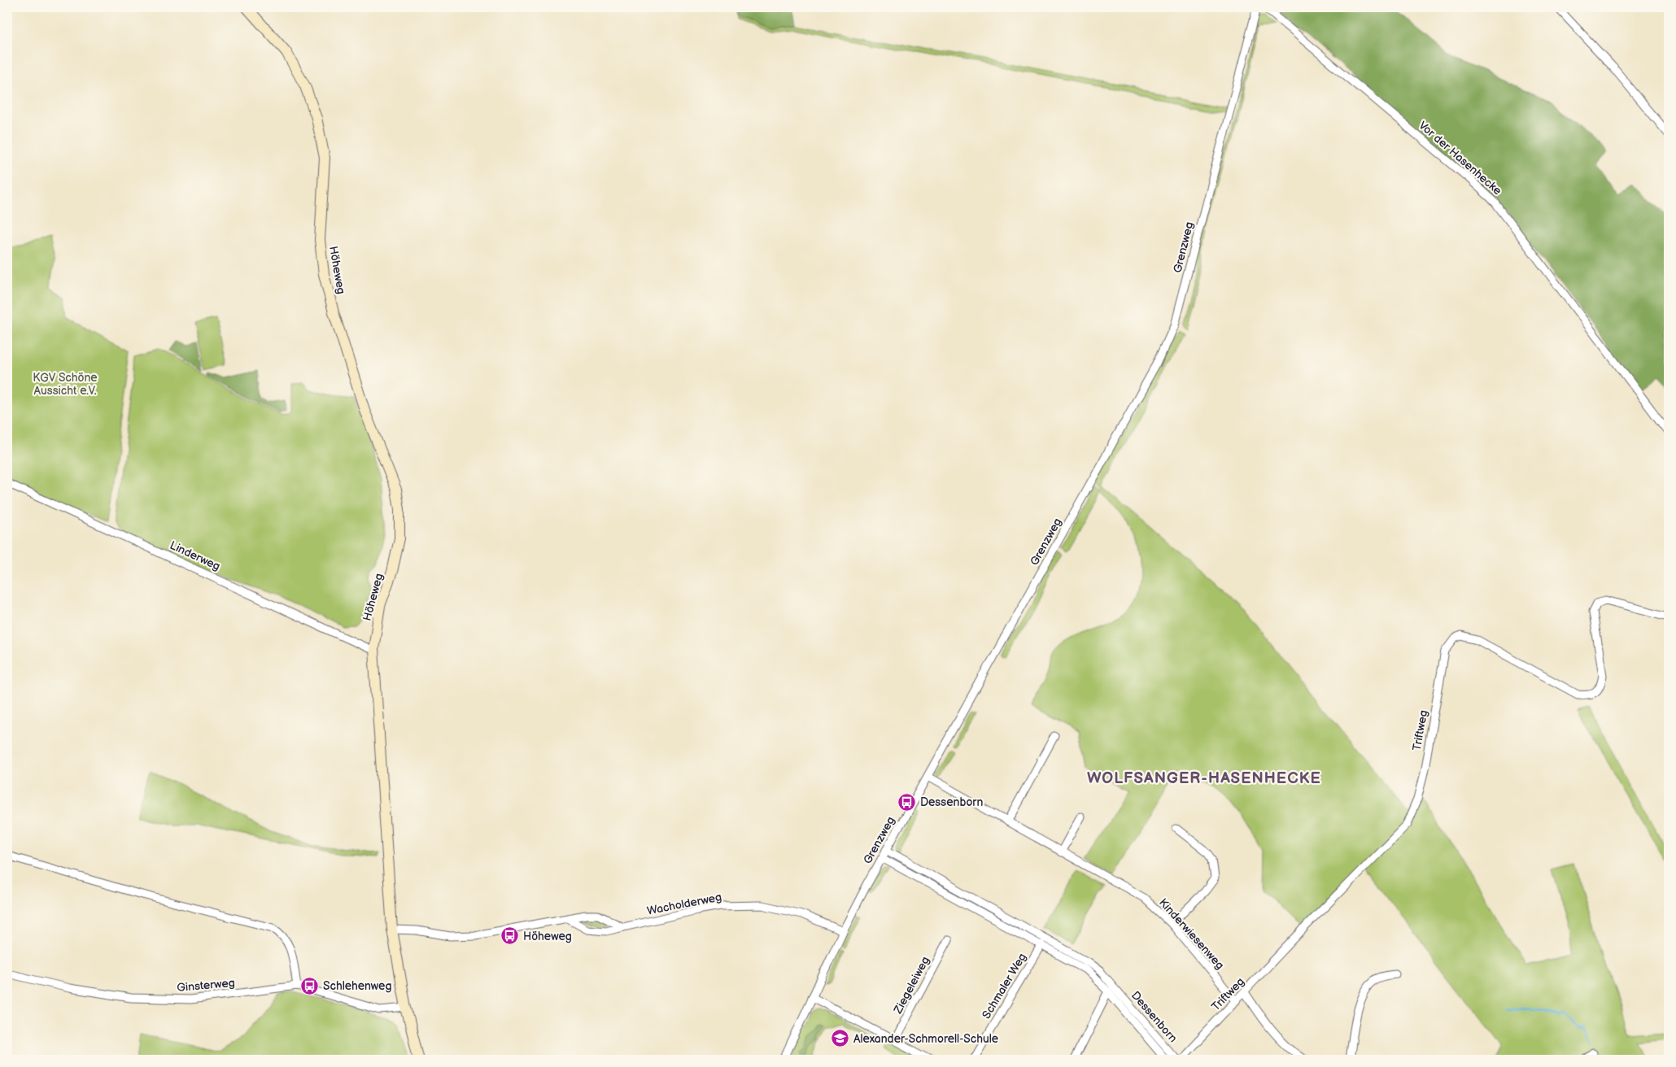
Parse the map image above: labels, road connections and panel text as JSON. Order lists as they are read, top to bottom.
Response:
{
  "streets": {
    "street": [
      "Vor der Hasenhecke",
      "Grenzweg",
      "Höheweg",
      "Linderweg",
      "Triftweg",
      "Wacholderweg",
      "Kinderwiesenweg",
      "Ginsterweg",
      "Ziegeleiweg",
      "Schmaler Weg",
      "Dessenborn"
    ]
  },
  "crossings": [
    ["Grenzweg", "Wacholderweg"],
    ["Grenzweg", "Kinderwiesenweg"],
    ["Grenzweg", "Dessenborn"],
    ["Höheweg", "Linderweg"],
    ["Höheweg", "Ginsterweg"],
    ["Triftweg", "Kinderwiesenweg"],
    ["Schmaler Weg", "Dessenborn"]
  ],
  "districts": ["WOLFSANGER-HASENHECKE"],
  "parks": ["KGV Schöne Aussicht e.V."],
  "places": {
    "bus stop": ["Dessenborn", "Höheweg", "Schlehenweg"],
    "school or university": ["Alexander-Schmorell-Schule"]
  }
}
